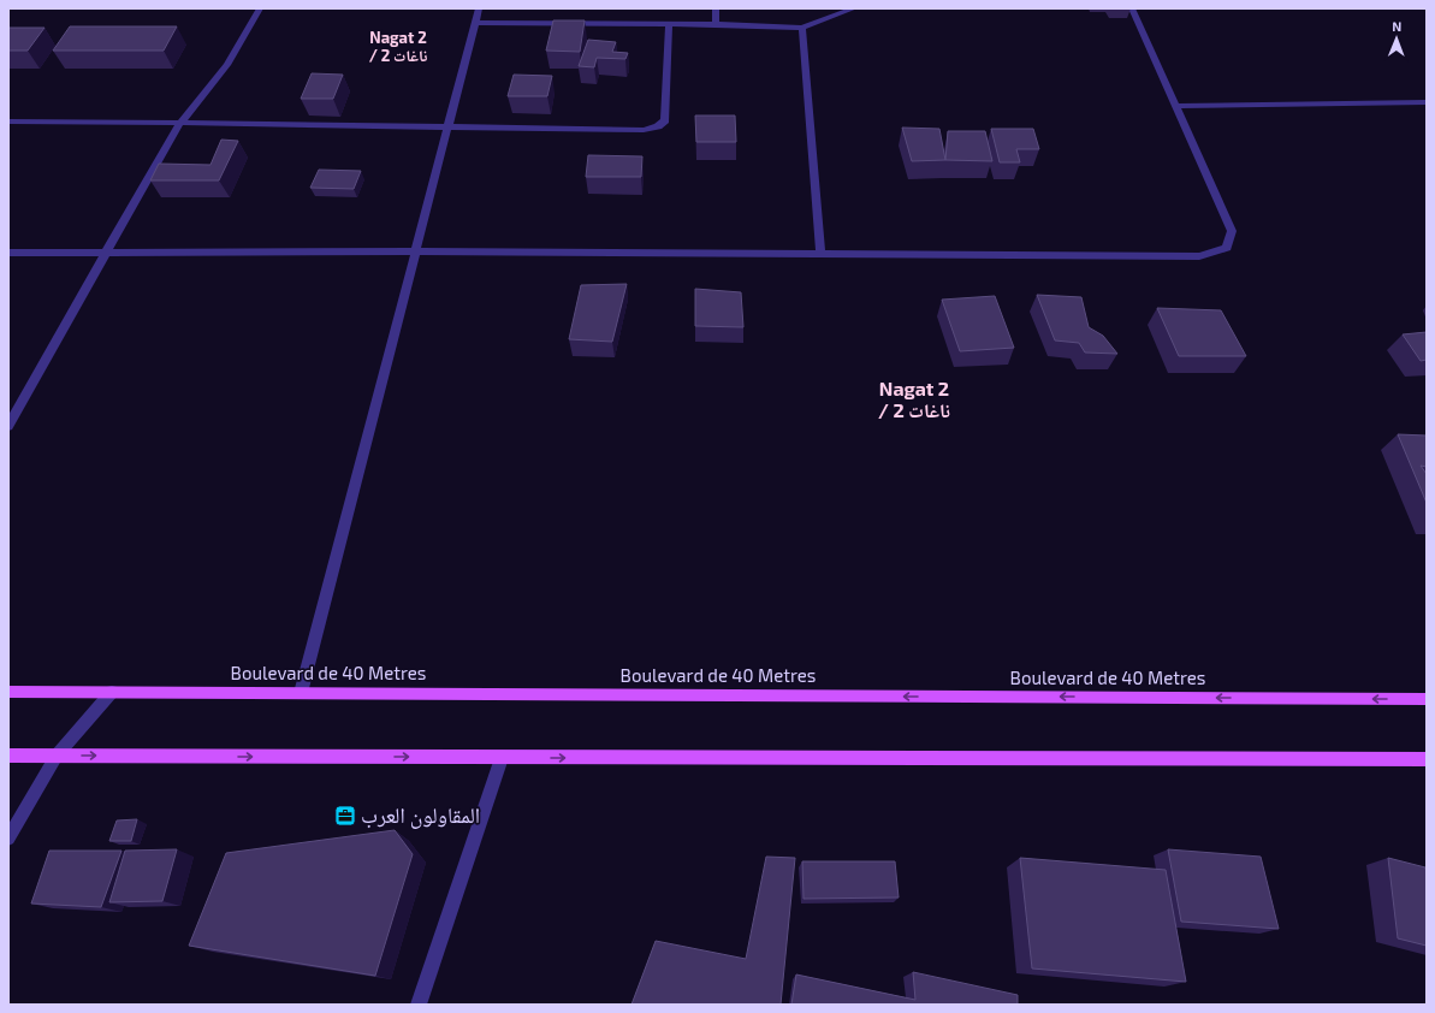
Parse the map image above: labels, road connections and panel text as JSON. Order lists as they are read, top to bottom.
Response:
{
  "streets": {
    "main road": ["Boulevard de 40 Metres"]
  },
  "districts": ["Nagat 2 / ناغات 2", "Nagat 2 / ناغات 2"],
  "places": {
    "office": ["المقاولون العرب"]
  },
  "north": "top"
}
